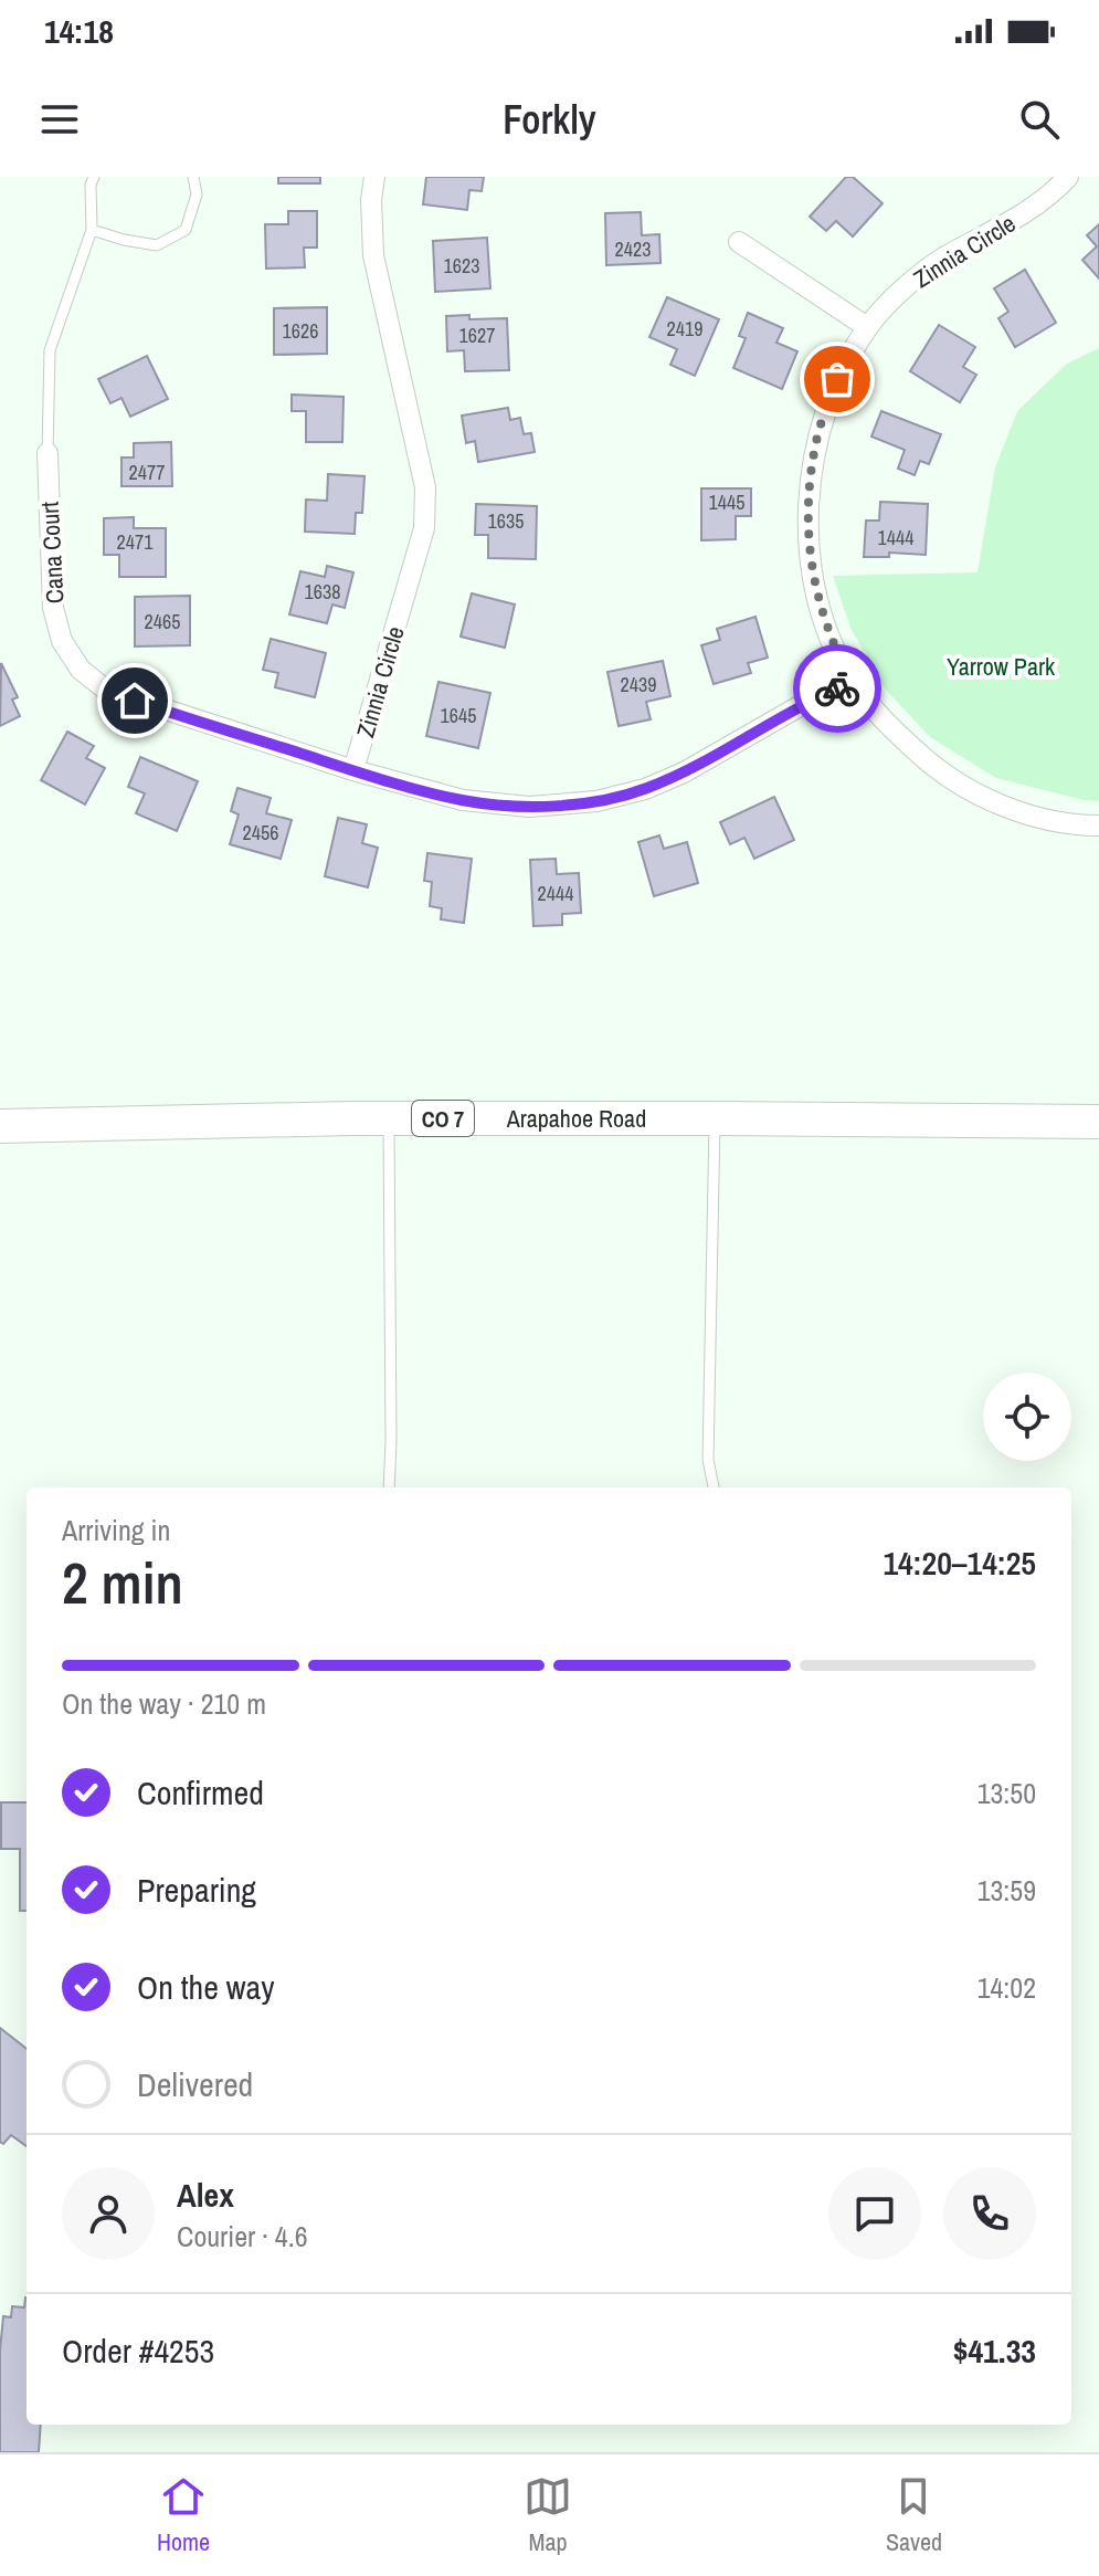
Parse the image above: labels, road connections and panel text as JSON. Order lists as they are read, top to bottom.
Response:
{
  "streets": {
    "main road": ["CO 7", "Arapahoe Road"],
    "street": ["Zinnia Circle", "Cana Court"]
  },
  "crossings": [
    ["Zinnia Circle", "Cana Court"]
  ],
  "parks": ["Yarrow Park"],
  "house_numbers": [
    "2423",
    "1623",
    "2419",
    "1626",
    "1627",
    "2477",
    "1445",
    "1635",
    "1444",
    "2471",
    "1638",
    "2465",
    "2439",
    "1645",
    "2456",
    "2444"
  ],
  "page": {
    "status": "14:18",
    "header": "Forkly",
    "heading": ["2 min", "Arriving in", "14:20–14:25"],
    "panel": [
      "Alex",
      "Courier · 4.6",
      "Order #4253",
      "$41.33"
    ],
    "bar": "On the way · 210 m",
    "list": [
      ["Confirmed", "13:50"],
      ["Preparing", "13:59"],
      ["On the way", "14:02"],
      "Delivered"
    ],
    "tabs": ["Home", "Map", "Saved"]
  }
}
